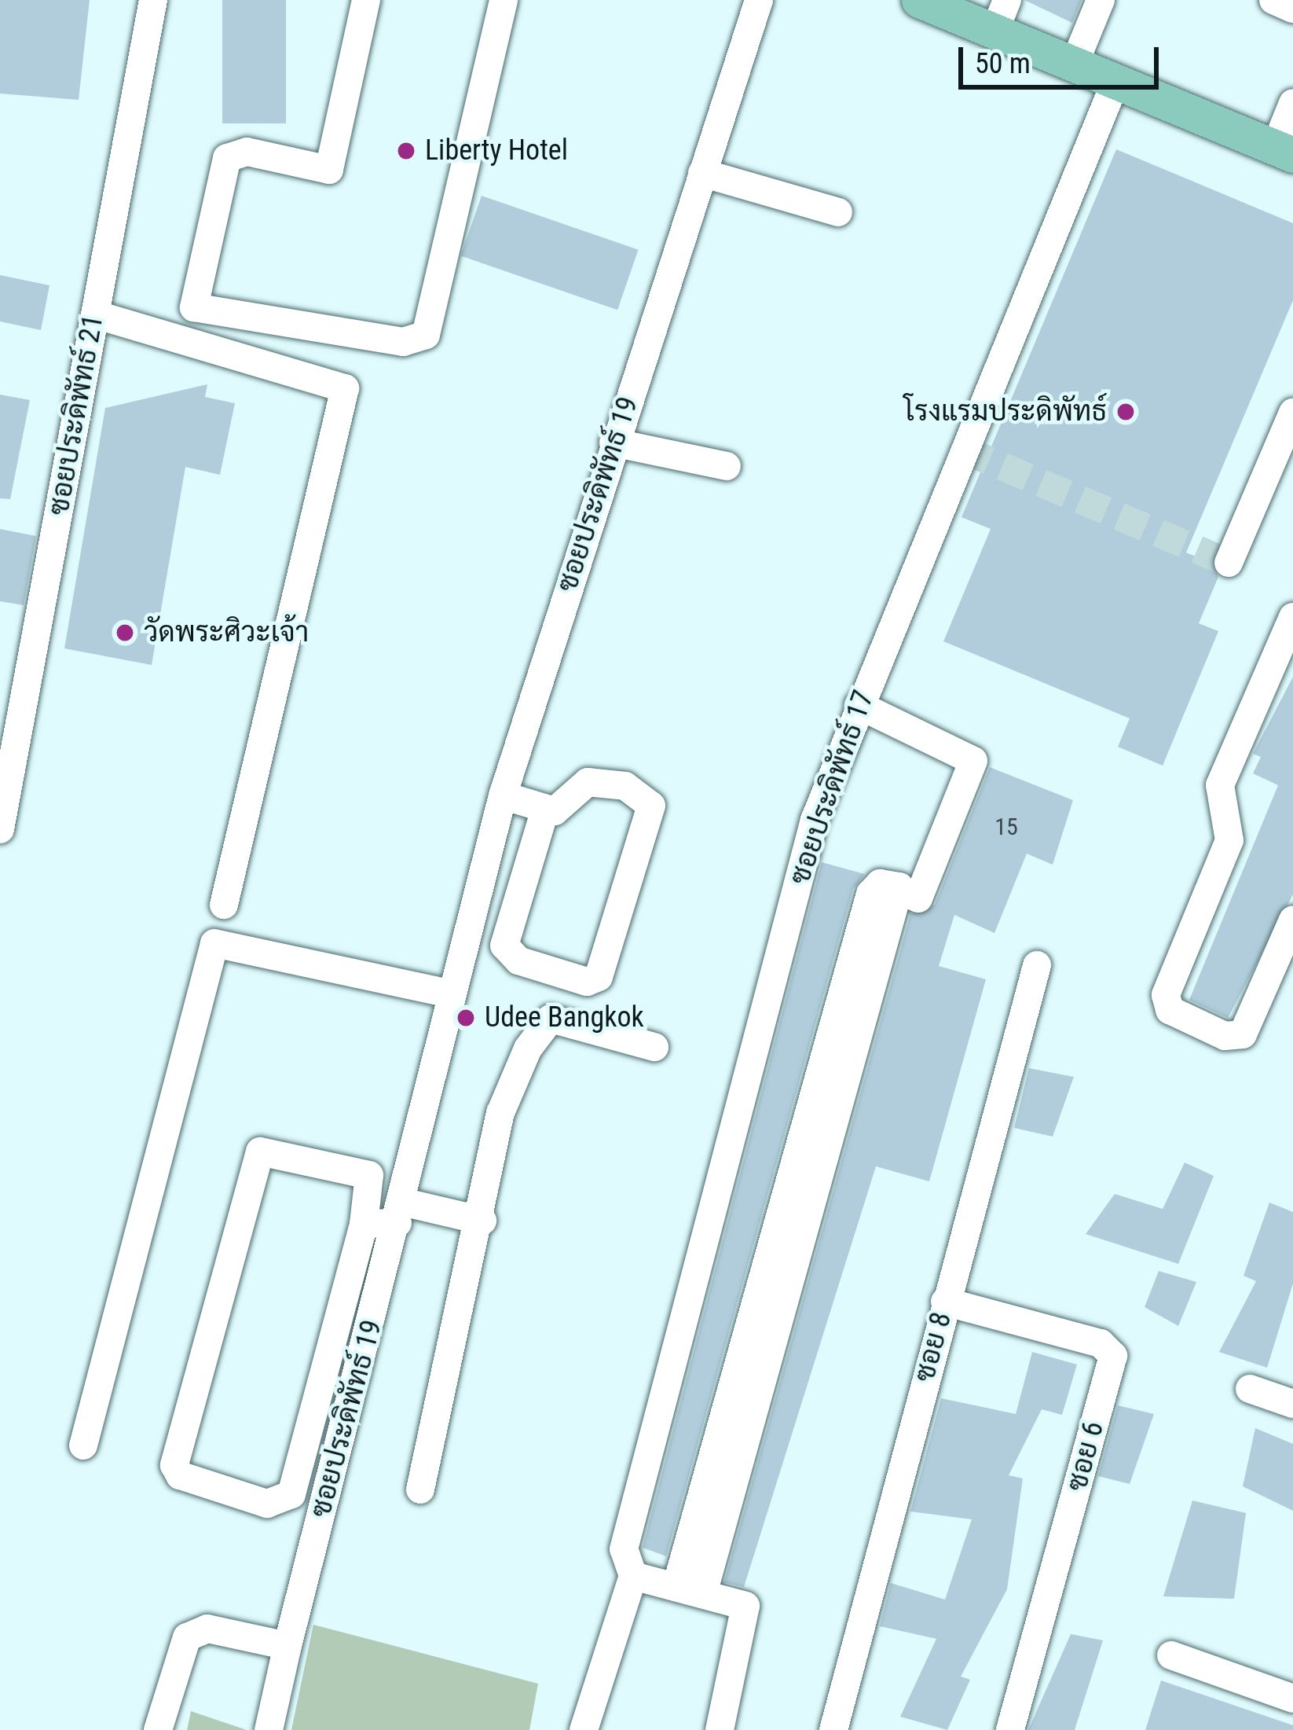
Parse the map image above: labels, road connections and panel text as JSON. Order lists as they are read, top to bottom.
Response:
{
  "streets": {
    "street": [
      "ซอยประดิพัทธ์ 21",
      "ซอยประดิพัทธ์ 19",
      "ซอยประดิพัทธ์ 17",
      "ซอย 8",
      "ซอย 6"
    ]
  },
  "crossings": [
    ["ซอย 8", "ซอย 6"]
  ],
  "places": [
    "Liberty Hotel",
    "โรงแรมประดิพัทธ์",
    "วัดพระศิวะเจ้า",
    "Udee Bangkok"
  ],
  "house_numbers": ["15"],
  "scale_bar": "50 m"
}
